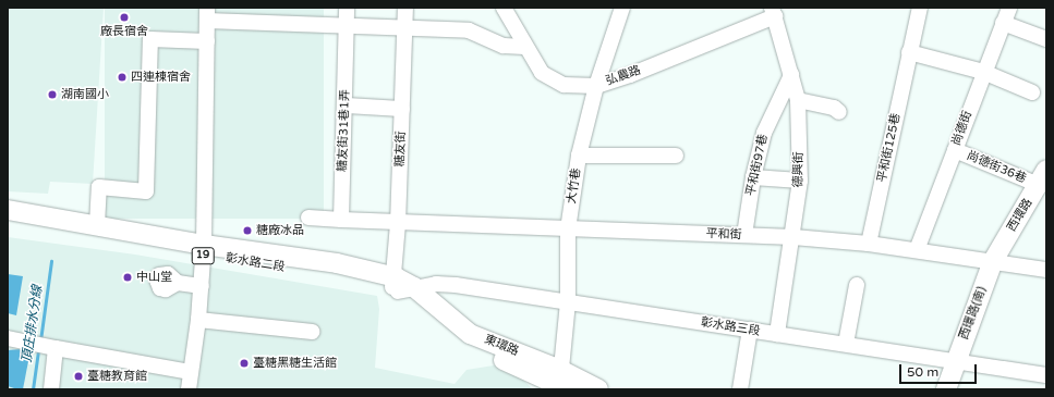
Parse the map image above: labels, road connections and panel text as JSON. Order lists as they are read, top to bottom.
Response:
{
  "streets": {
    "main road": [
      "西環路",
      "19",
      "彰水路二段",
      "西環路(南)",
      "彰水路三段",
      "東環路"
    ],
    "street": [
      "弘農路",
      "尚德街",
      "糖友街31巷1弄",
      "平和街125巷",
      "糖友街",
      "平和街97巷",
      "尚德街36巷",
      "德興街",
      "大竹巷",
      "平和街"
    ]
  },
  "crossings": [
    ["弘農路", "德興街"],
    ["弘農路", "大竹巷"],
    ["尚德街", "尚德街36巷"],
    ["尚德街", "平和街"],
    ["糖友街31巷1弄", "平和街"],
    ["平和街125巷", "平和街"],
    ["糖友街", "平和街"],
    ["糖友街", "彰水路二段"],
    ["糖友街", "彰水路三段"],
    ["糖友街", "東環路"],
    ["平和街97巷", "德興街"],
    ["平和街97巷", "平和街"],
    ["尚德街36巷", "西環路"],
    ["德興街", "平和街"],
    ["德興街", "彰水路三段"],
    ["大竹巷", "平和街"],
    ["大竹巷", "彰水路三段"],
    ["大竹巷", "東環路"],
    ["西環路", "平和街"],
    ["西環路", "西環路(南)"],
    ["平和街", "西環路(南)"],
    ["彰水路二段", "彰水路三段"],
    ["彰水路二段", "東環路"],
    ["西環路(南)", "彰水路三段"],
    ["彰水路三段", "東環路"]
  ],
  "water": ["頂庄排水分線"],
  "places": [
    "廠長宿舍",
    "四連棟宿舍",
    "湖南國小",
    "糖廠冰品",
    "中山堂",
    "臺糖黑糖生活館",
    "臺糖教育館"
  ],
  "scale_bar": "50 m"
}
